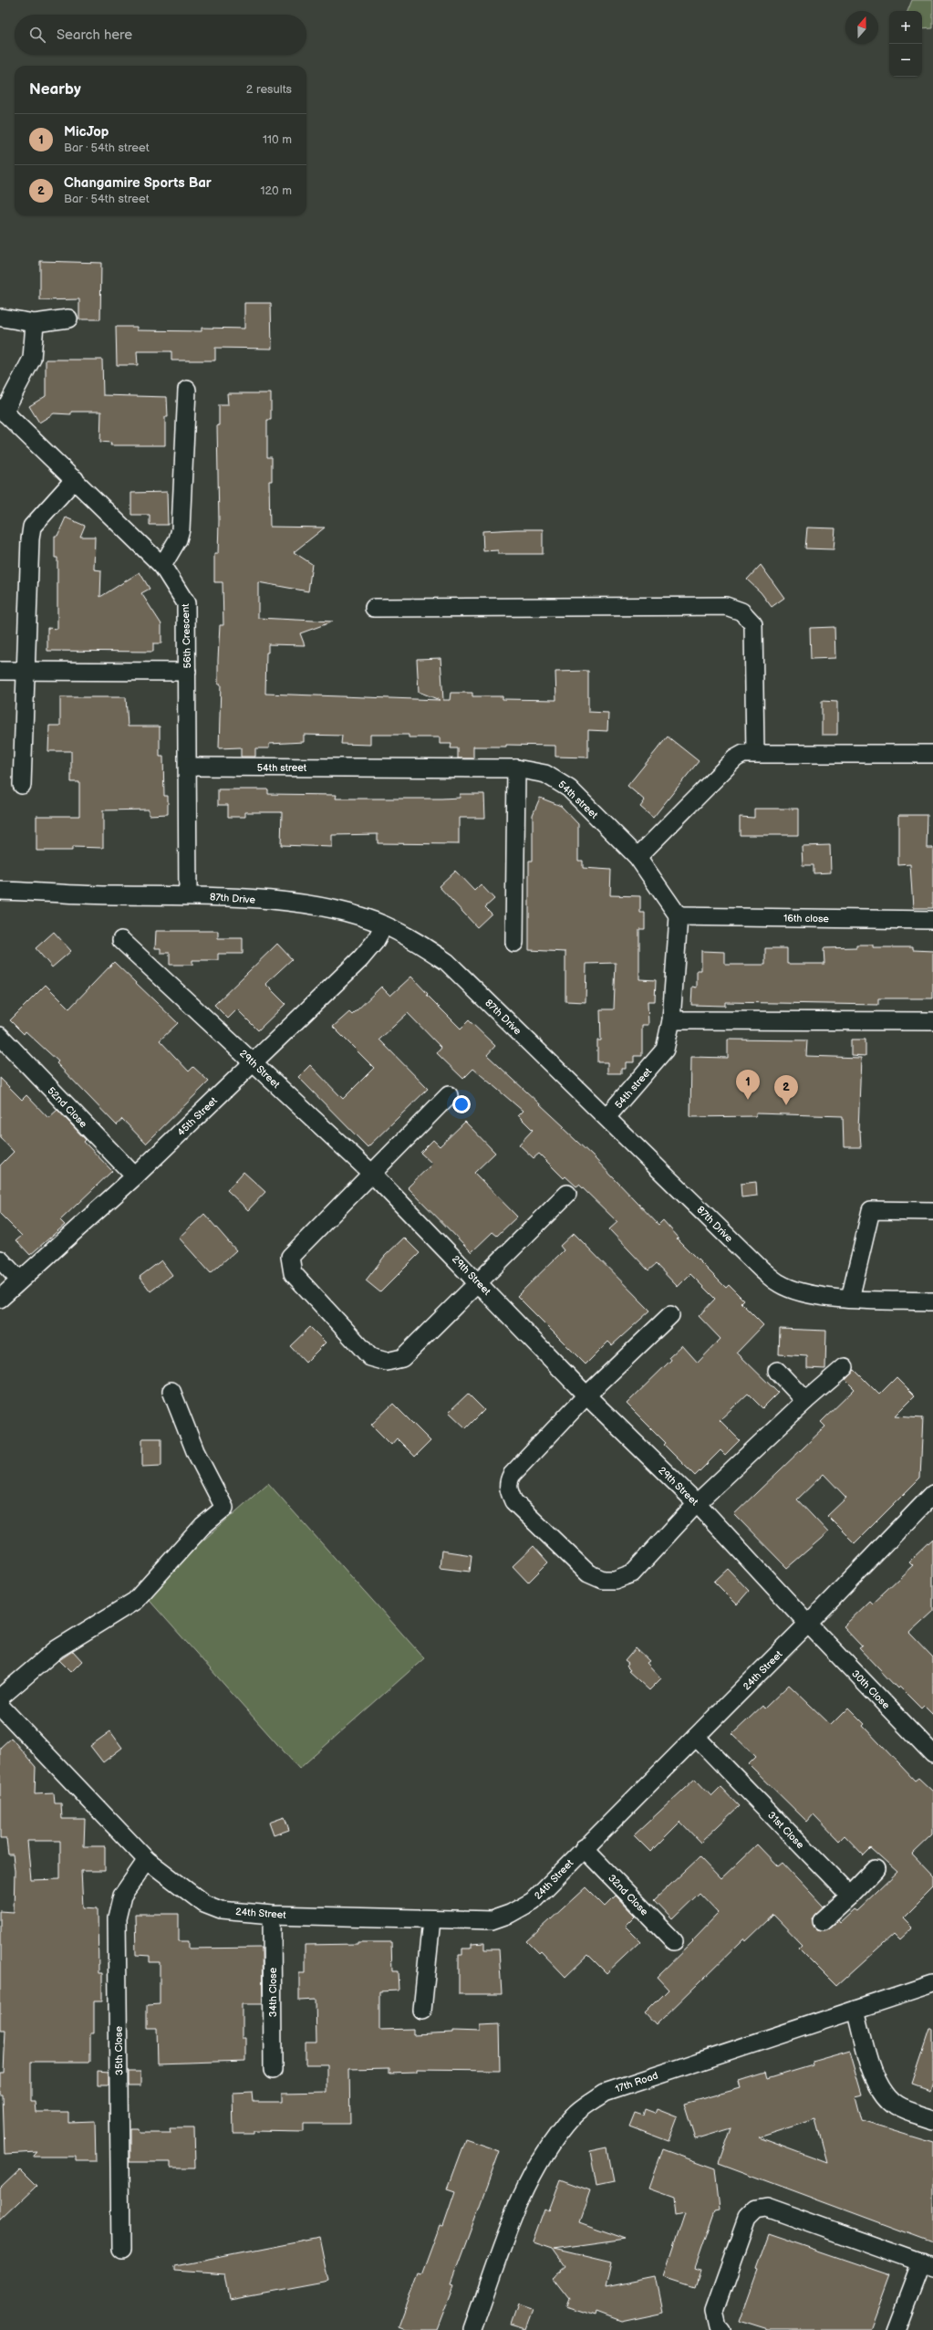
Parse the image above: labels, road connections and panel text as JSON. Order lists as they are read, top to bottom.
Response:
{
  "streets": {
    "street": [
      "56th Crescent",
      "54th street",
      "87th Drive",
      "16th close",
      "29th Street",
      "52nd Close",
      "45th Street",
      "24th Street",
      "30th Close",
      "31st Close",
      "32nd Close",
      "34th Close",
      "35th Close",
      "17th Road"
    ]
  },
  "crossings": [
    ["56th Crescent", "54th street"],
    ["56th Crescent", "87th Drive"],
    ["54th street", "87th Drive"],
    ["54th street", "16th close"],
    ["87th Drive", "45th Street"],
    ["29th Street", "45th Street"],
    ["29th Street", "24th Street"],
    ["29th Street", "30th Close"],
    ["52nd Close", "45th Street"],
    ["24th Street", "30th Close"],
    ["24th Street", "31st Close"],
    ["24th Street", "32nd Close"],
    ["24th Street", "34th Close"],
    ["24th Street", "35th Close"]
  ],
  "north": "top",
  "page": {
    "map_buttons": ["+", "−"],
    "search": "Search here",
    "heading": ["Nearby", "2 results"],
    "list": [
      {
        "mark": "1",
        "name": "MicJop",
        "note": "Bar · 54th street",
        "value": "110 m"
      },
      {
        "mark": "2",
        "name": "Changamire Sports Bar",
        "note": "Bar · 54th street",
        "value": "120 m"
      }
    ],
    "pins": ["1", "2"]
  }
}
